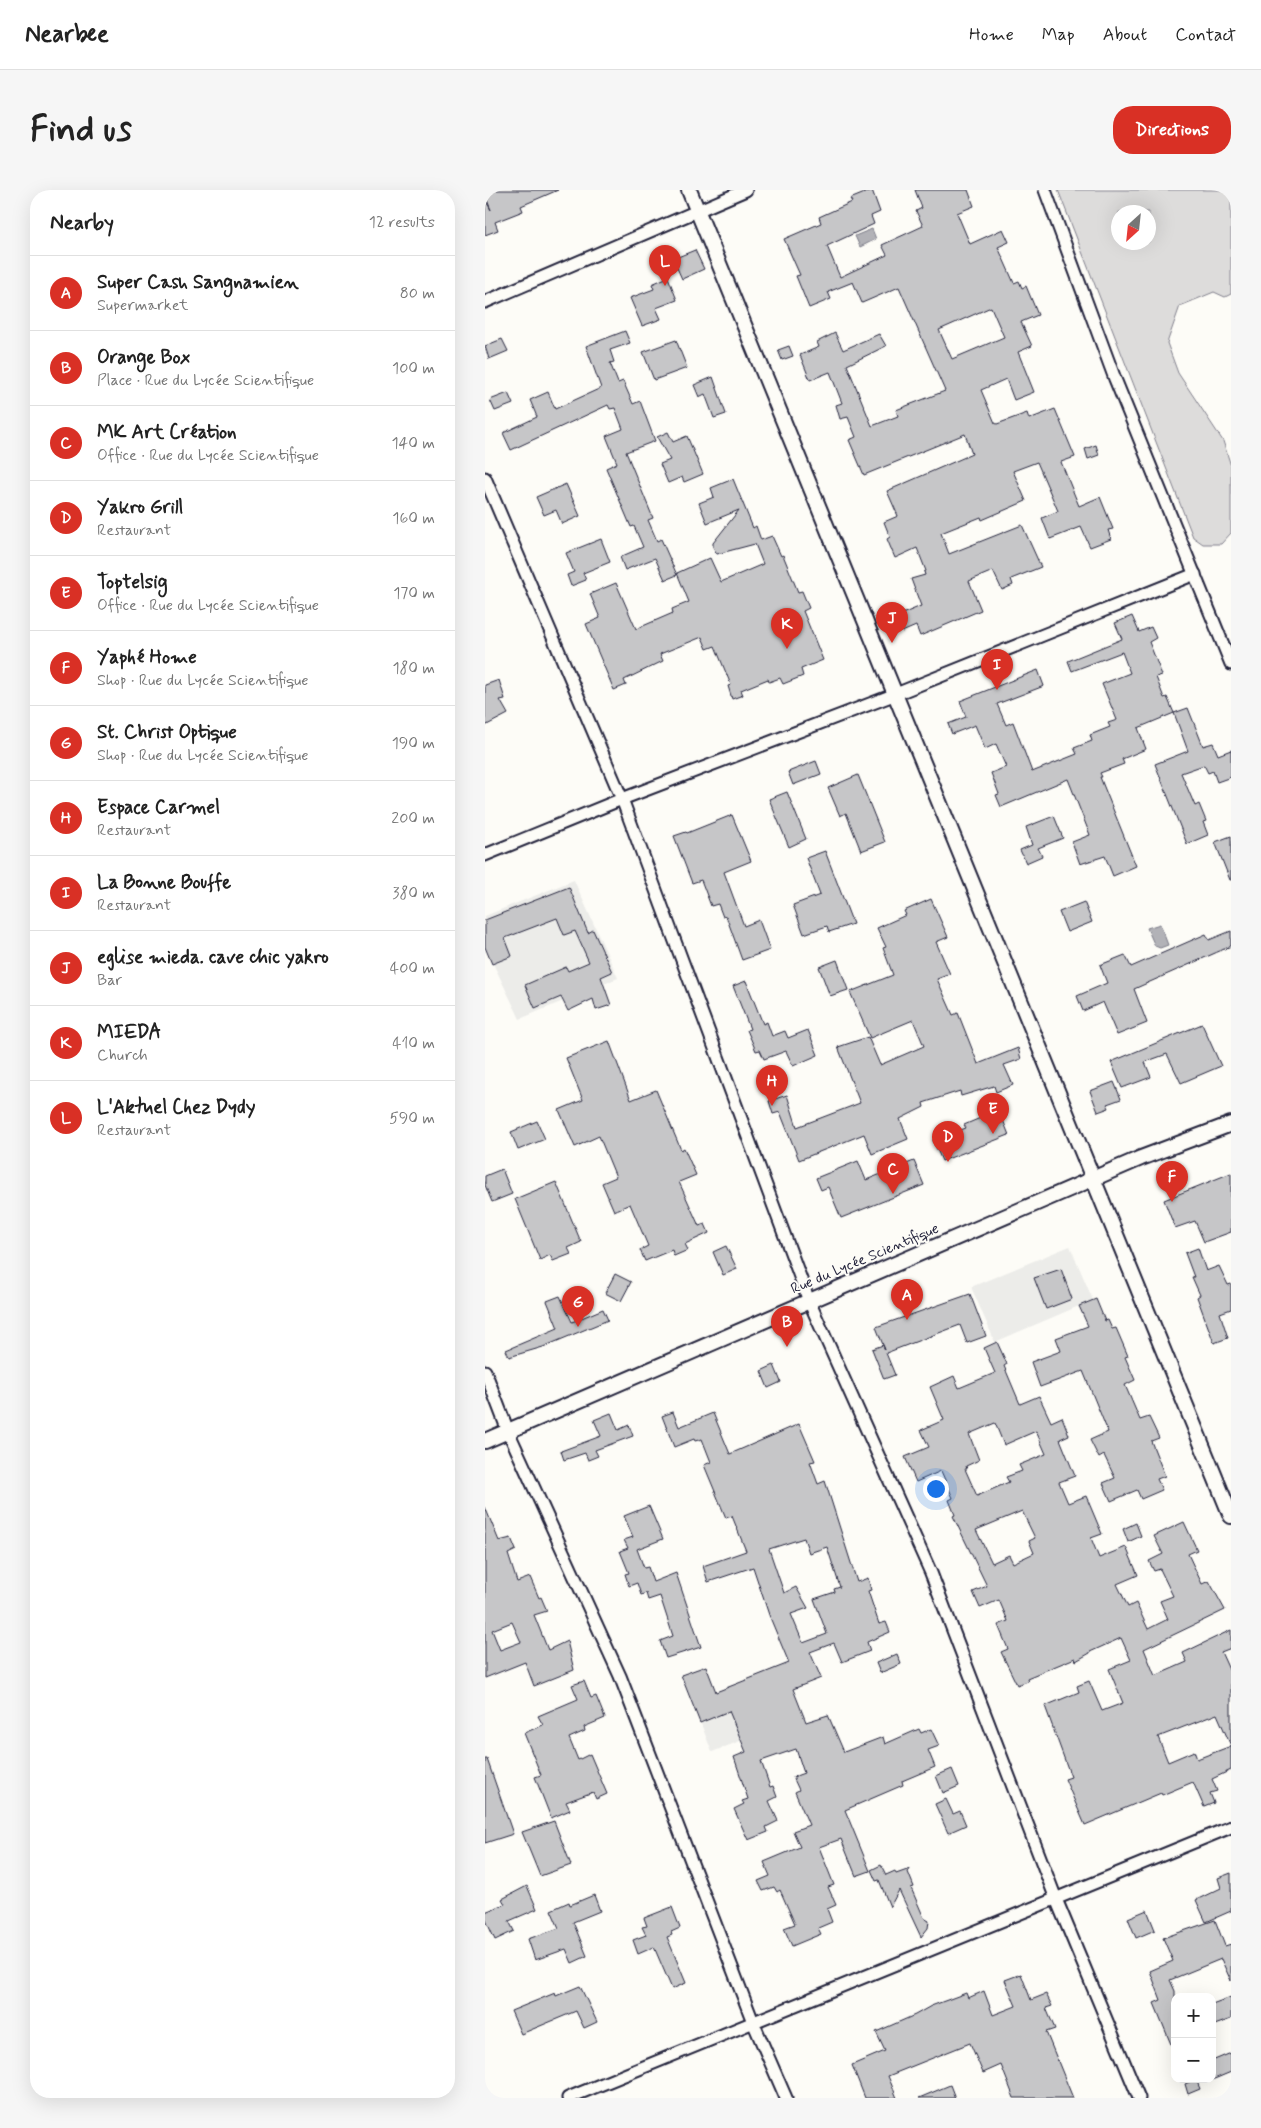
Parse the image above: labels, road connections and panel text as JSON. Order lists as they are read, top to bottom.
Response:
{
  "streets": {
    "street": ["Rue du Lycée Scientifique"]
  },
  "north": "bottom left",
  "page": {
    "header": "Nearbee",
    "nav": [
      "Home",
      "Map",
      "About",
      "Contact"
    ],
    "buttons": "Directions",
    "title": "Find us",
    "heading": ["Nearby", "12 results"],
    "pins": [
      "L",
      "J",
      "K",
      "I",
      "H",
      "E",
      "D",
      "C",
      "F",
      "A",
      "G",
      "B"
    ],
    "list": [
      {
        "mark": "A",
        "name": "Super Cash Sangnamien",
        "note": "Supermarket",
        "value": "80 m"
      },
      {
        "mark": "B",
        "name": "Orange Box",
        "note": "Place · Rue du Lycée Scientifique",
        "value": "100 m"
      },
      {
        "mark": "C",
        "name": "MK Art Création",
        "note": "Office · Rue du Lycée Scientifique",
        "value": "140 m"
      },
      {
        "mark": "D",
        "name": "Yakro Grill",
        "note": "Restaurant",
        "value": "160 m"
      },
      {
        "mark": "E",
        "name": "Toptelsig",
        "note": "Office · Rue du Lycée Scientifique",
        "value": "170 m"
      },
      {
        "mark": "F",
        "name": "Yaphé Home",
        "note": "Shop · Rue du Lycée Scientifique",
        "value": "180 m"
      },
      {
        "mark": "G",
        "name": "St. Christ Optique",
        "note": "Shop · Rue du Lycée Scientifique",
        "value": "190 m"
      },
      {
        "mark": "H",
        "name": "Espace Carmel",
        "note": "Restaurant",
        "value": "200 m"
      },
      {
        "mark": "I",
        "name": "La Bonne Bouffe",
        "note": "Restaurant",
        "value": "380 m"
      },
      {
        "mark": "J",
        "name": "eglise mieda. cave chic yakro",
        "note": "Bar",
        "value": "400 m"
      },
      {
        "mark": "K",
        "name": "MIEDA",
        "note": "Church",
        "value": "410 m"
      },
      {
        "mark": "L",
        "name": "L'Aktuel Chez Dydy",
        "note": "Restaurant",
        "value": "590 m"
      }
    ],
    "map_buttons": ["+", "−"]
  }
}
